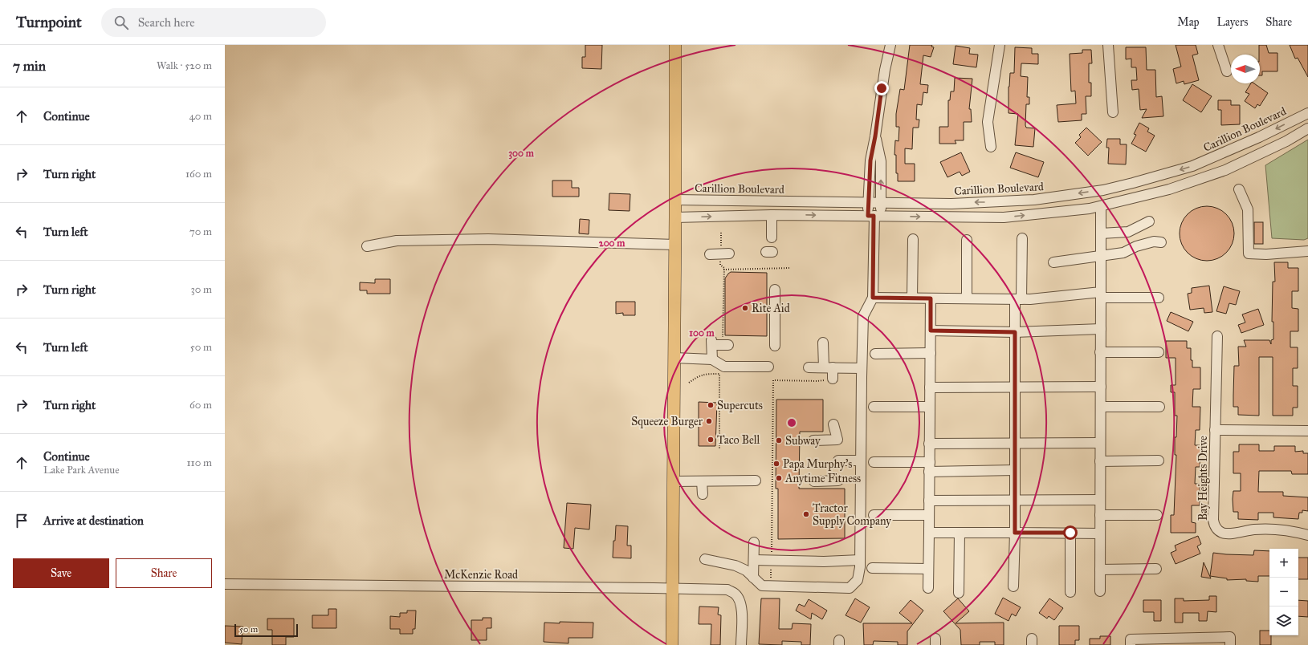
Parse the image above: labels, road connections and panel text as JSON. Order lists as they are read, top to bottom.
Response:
{
  "streets": {
    "street": ["Carillion Boulevard", "Bay Heights Drive", "McKenzie Road"]
  },
  "places": [
    "Rite Aid",
    "Supercuts",
    "Squeeze Burger",
    "Taco Bell",
    "Subway",
    "Papa Murphy's",
    "Anytime Fitness",
    "Tractor Supply Company"
  ],
  "scale_bar": "50 m",
  "north": "left",
  "page": {
    "header": "Turnpoint",
    "search": "Search here",
    "nav": ["Map", "Layers", "Share"],
    "heading": ["7 min", "Walk · 520 m"],
    "list": [
      ["Continue", "40 m"],
      ["Turn right", "160 m"],
      ["Turn left", "70 m"],
      ["Turn right", "30 m"],
      ["Turn left", "50 m"],
      ["Turn right", "60 m"],
      ["Continue", "Lake Park Avenue", "110 m"],
      "Arrive at destination"
    ],
    "buttons": ["Save", "Share"],
    "map_buttons": ["+", "−"],
    "scale": "50 m"
  },
  "rings": ["300 m", "200 m", "100 m"]
}
